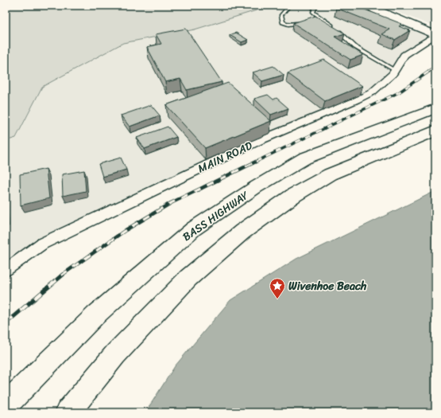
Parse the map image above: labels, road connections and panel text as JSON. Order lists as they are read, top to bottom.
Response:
{
  "streets": {
    "highway": ["BASS HIGHWAY"],
    "street": ["MAIN ROAD"]
  },
  "places": {
    "place": ["Wivenhoe Beach"]
  }
}
